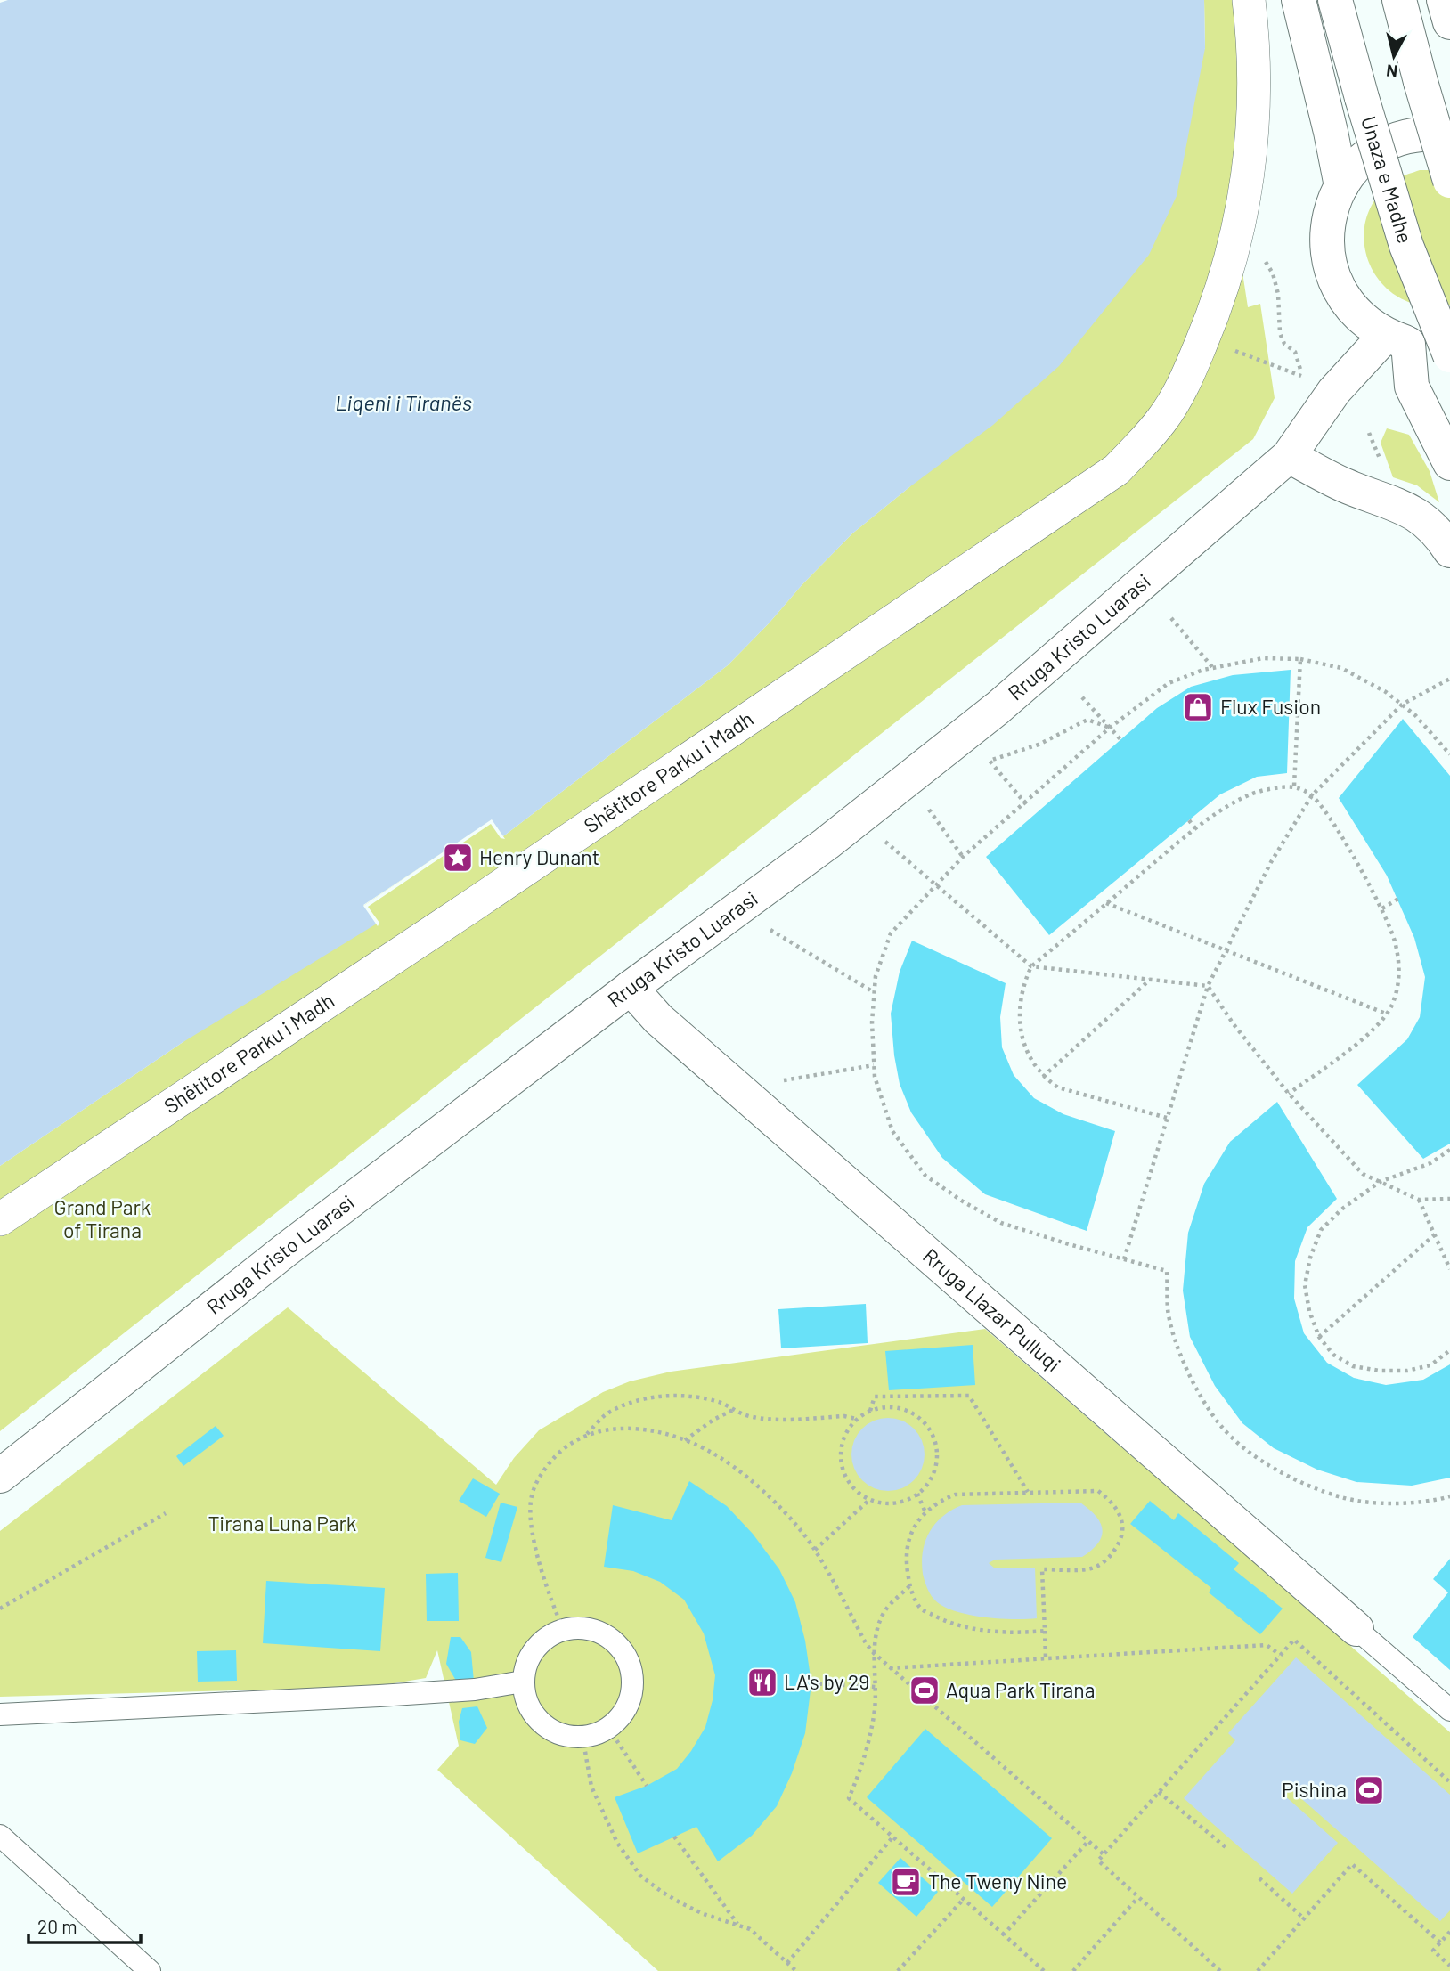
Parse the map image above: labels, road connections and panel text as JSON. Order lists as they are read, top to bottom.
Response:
{
  "streets": {
    "main road": ["Unaza e Madhe", "Rruga Kristo Luarasi", "Rruga Llazar Pulluqi"],
    "street": ["Shëtitore Parku i Madh"]
  },
  "crossings": [
    ["Rruga Kristo Luarasi", "Rruga Llazar Pulluqi"]
  ],
  "water": ["Liqeni i Tiranës"],
  "parks": ["Grand Park of Tirana", "Tirana Luna Park"],
  "places": {
    "shop": ["Flux Fusion"],
    "place": ["Henry Dunant"],
    "restaurant": ["LA's by 29"],
    "sports": ["Aqua Park Tirana", "Pishina"],
    "cafe": ["The Tweny Nine"]
  },
  "scale_bar": "20 m",
  "north": "bottom"
}
